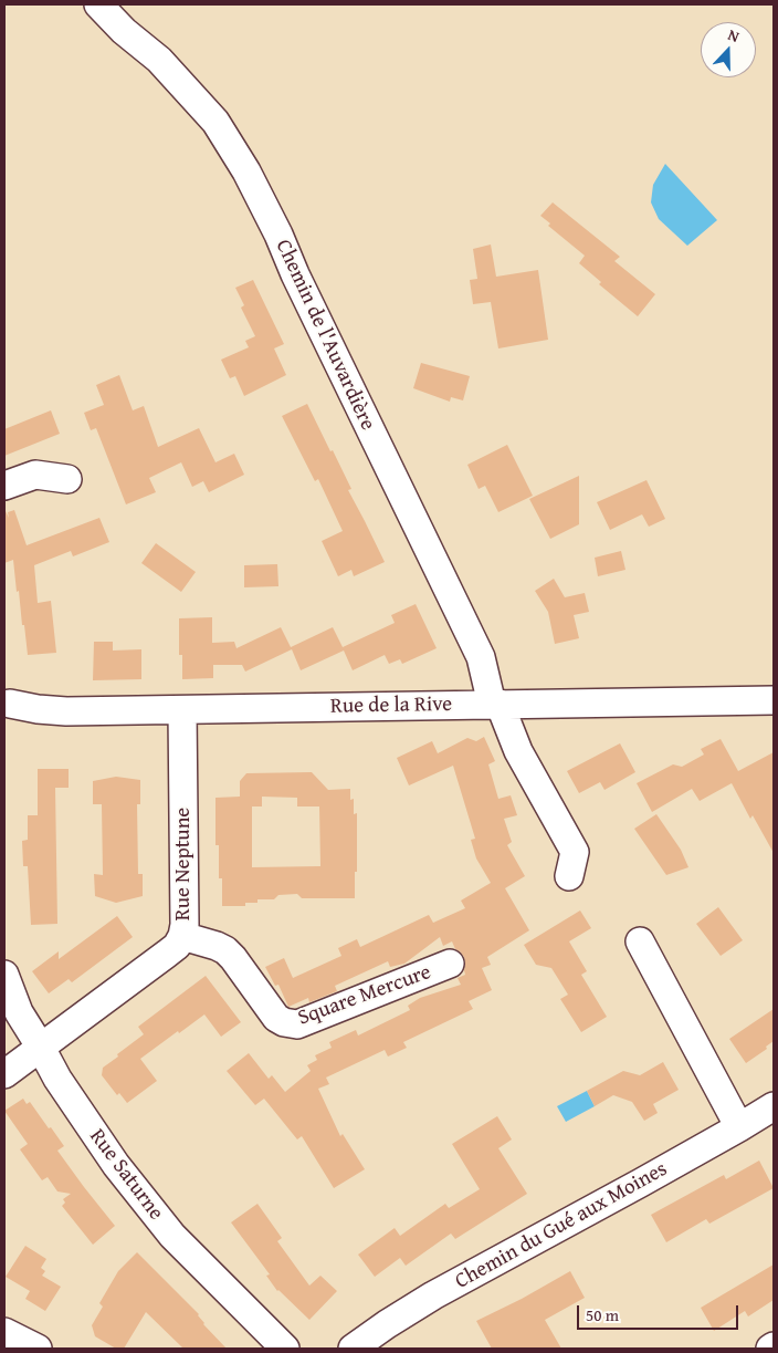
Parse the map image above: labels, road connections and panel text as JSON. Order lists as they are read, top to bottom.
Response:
{
  "streets": {
    "street": [
      "Chemin de l'Auvardière",
      "Rue de la Rive",
      "Rue Neptune",
      "Square Mercure",
      "Rue Saturne",
      "Chemin du Gué aux Moines"
    ]
  },
  "crossings": [
    ["Chemin de l'Auvardière", "Rue de la Rive"],
    ["Rue de la Rive", "Rue Neptune"],
    ["Rue Neptune", "Square Mercure"],
    ["Rue Neptune", "Rue Saturne"]
  ],
  "scale_bar": "50 m",
  "north": "top"
}
